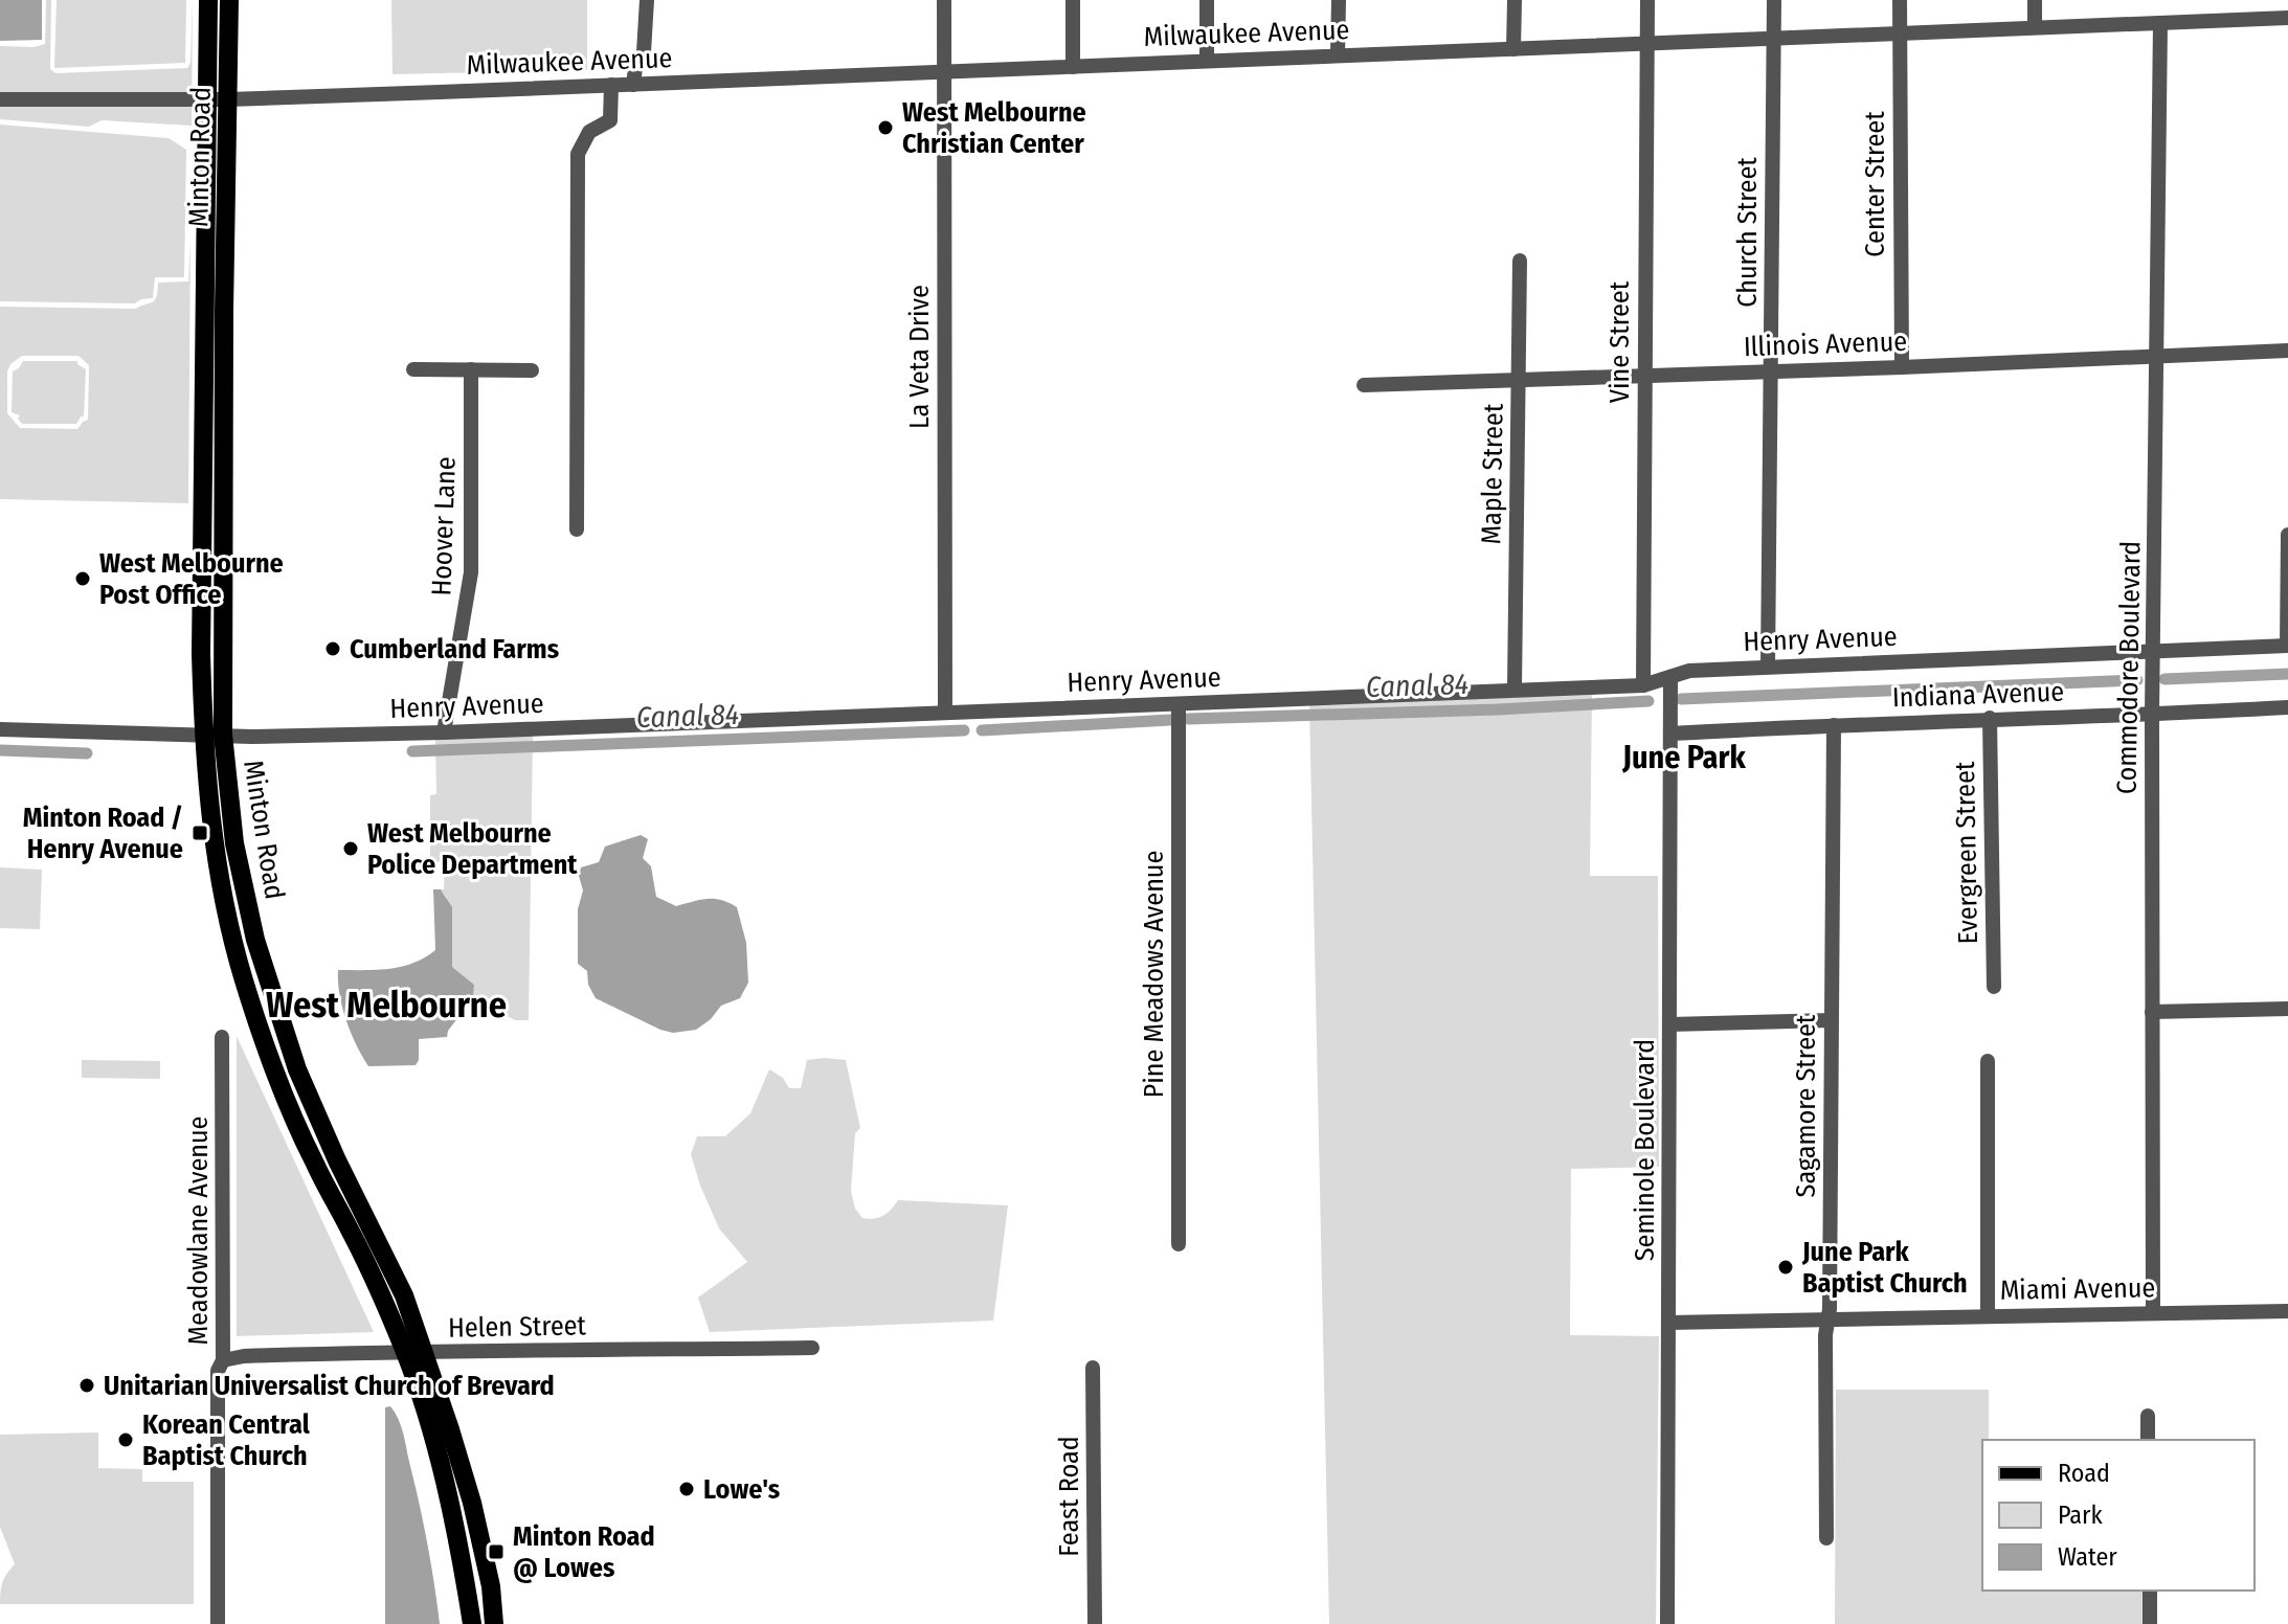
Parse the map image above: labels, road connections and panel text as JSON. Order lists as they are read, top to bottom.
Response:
{
  "streets": {
    "main road": ["Minton Road"],
    "street": [
      "Milwaukee Avenue",
      "Center Street",
      "Church Street",
      "Vine Street",
      "Illinois Avenue",
      "La Veta Drive",
      "Maple Street",
      "Hoover Lane",
      "Henry Avenue",
      "Commodore Boulevard",
      "Indiana Avenue",
      "Evergreen Street",
      "Pine Meadows Avenue",
      "Sagamore Street",
      "Seminole Boulevard",
      "Meadowlane Avenue",
      "Miami Avenue",
      "Helen Street",
      "Feast Road"
    ]
  },
  "crossings": [
    ["Milwaukee Avenue", "Minton Road"],
    ["Milwaukee Avenue", "Center Street"],
    ["Milwaukee Avenue", "Church Street"],
    ["Milwaukee Avenue", "Vine Street"],
    ["Milwaukee Avenue", "La Veta Drive"],
    ["Milwaukee Avenue", "Commodore Boulevard"],
    ["Minton Road", "Henry Avenue"],
    ["Minton Road", "Helen Street"],
    ["Center Street", "Illinois Avenue"],
    ["Church Street", "Illinois Avenue"],
    ["Church Street", "Henry Avenue"],
    ["Vine Street", "Illinois Avenue"],
    ["Vine Street", "Henry Avenue"],
    ["Illinois Avenue", "Maple Street"],
    ["Illinois Avenue", "Commodore Boulevard"],
    ["La Veta Drive", "Henry Avenue"],
    ["Maple Street", "Henry Avenue"],
    ["Hoover Lane", "Henry Avenue"],
    ["Henry Avenue", "Commodore Boulevard"],
    ["Henry Avenue", "Pine Meadows Avenue"],
    ["Henry Avenue", "Seminole Boulevard"],
    ["Commodore Boulevard", "Indiana Avenue"],
    ["Commodore Boulevard", "Miami Avenue"],
    ["Indiana Avenue", "Evergreen Street"],
    ["Indiana Avenue", "Sagamore Street"],
    ["Indiana Avenue", "Seminole Boulevard"],
    ["Sagamore Street", "Miami Avenue"],
    ["Seminole Boulevard", "Miami Avenue"],
    ["Meadowlane Avenue", "Helen Street"]
  ],
  "districts": ["June Park", "West Melbourne"],
  "water": ["Canal 84"],
  "places": {
    "other": [
      "West Melbourne Christian Center",
      "West Melbourne Post Office",
      "Cumberland Farms",
      "West Melbourne Police Department",
      "June Park Baptist Church",
      "Unitarian Universalist Church of Brevard",
      "Korean Central Baptist Church",
      "Lowe's"
    ],
    "transit": ["Minton Road / Henry Avenue", "Minton Road @ Lowes"]
  },
  "legend": ["Road", "Park", "Water"]
}
